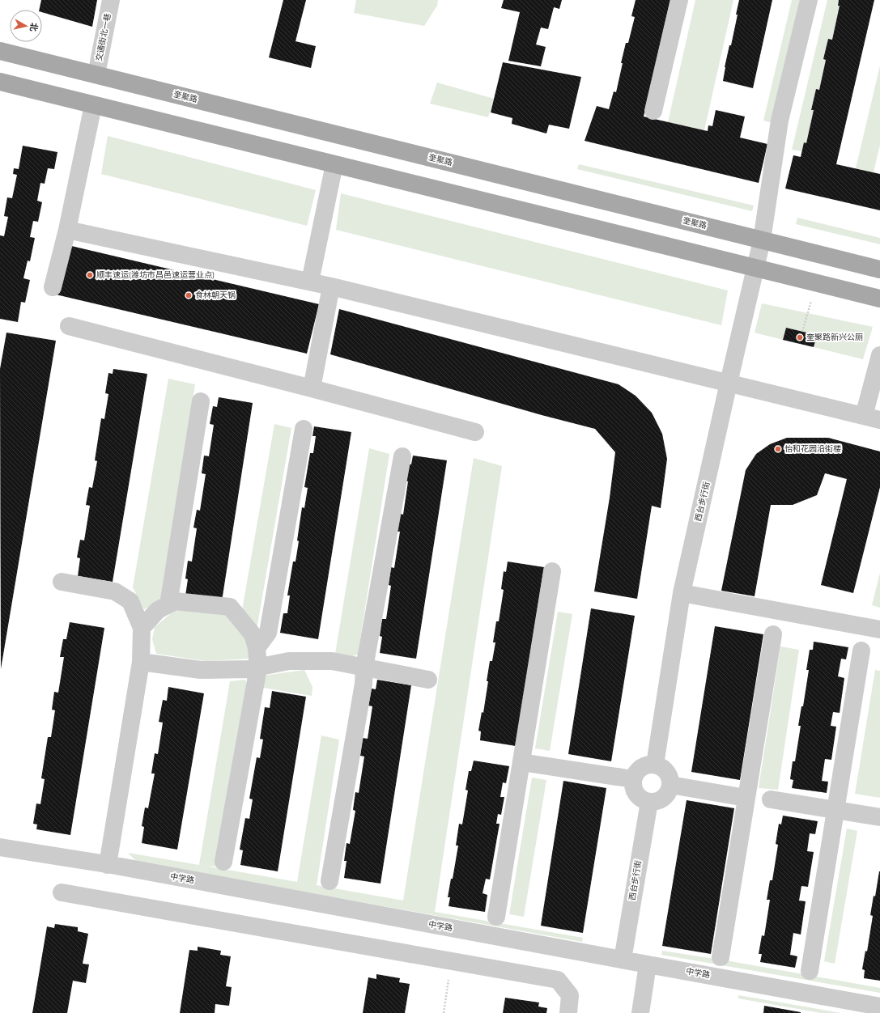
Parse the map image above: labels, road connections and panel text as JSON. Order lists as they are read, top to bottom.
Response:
{
  "streets": {
    "main road": ["奎聚路"],
    "street": ["交通街北一巷", "西台步行街", "中学路"]
  },
  "crossings": [
    ["交通街北一巷", "奎聚路"],
    ["奎聚路", "西台步行街"],
    ["西台步行街", "中学路"]
  ],
  "places": [
    "顺丰速运(潍坊市昌邑速运营业点)",
    "食林朝天锅",
    "奎聚路新兴公厕",
    "怡和花园沿街楼"
  ],
  "north": "right"
}
